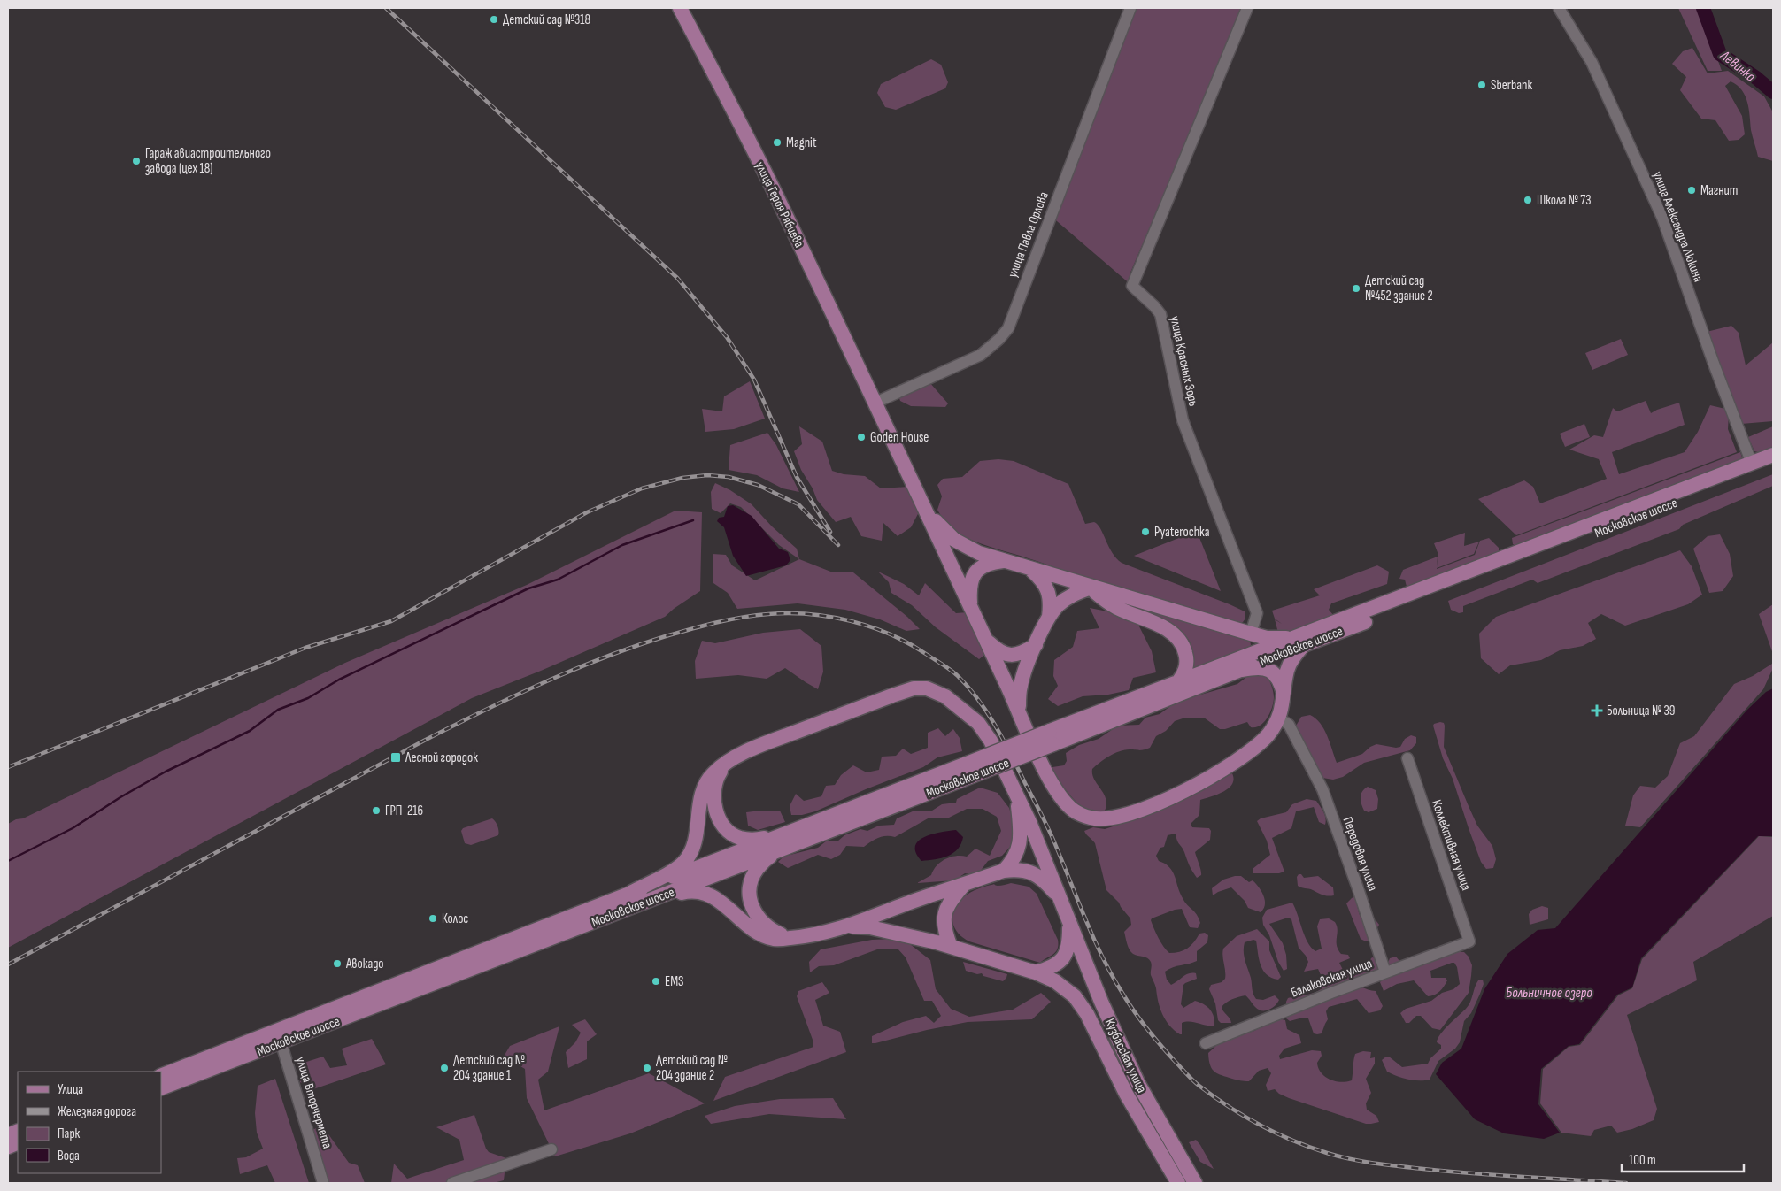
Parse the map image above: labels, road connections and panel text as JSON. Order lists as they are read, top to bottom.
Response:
{
  "streets": {
    "main road": ["улица Героя Рябцева", "Московское шоссе", "Кузбасская улица"],
    "street": [
      "улица Александра Люкина",
      "улица Павла Орлова",
      "улица Красных Зорь",
      "Коллективная улица",
      "Передовая улица",
      "Балаковская улица",
      "улица Вторчермета"
    ]
  },
  "crossings": [
    ["улица Героя Рябцева", "улица Павла Орлова"],
    ["улица Александра Люкина", "Московское шоссе"],
    ["Московское шоссе", "улица Вторчермета"],
    ["Коллективная улица", "Балаковская улица"],
    ["Передовая улица", "Балаковская улица"]
  ],
  "water": ["Левинка", "Больничное озеро"],
  "places": {
    "other": [
      "Детский сад №318",
      "Sberbank",
      "Magnit",
      "Гараж авиастроительного завода (цех 18)",
      "Магнит",
      "Школа № 73",
      "Детский сад №452 здание 2",
      "Goden House",
      "Pyaterochka",
      "ГРП-216",
      "Колос",
      "Авокадо",
      "EMS",
      "Детский сад № 204 здание 1",
      "Детский сад № 204 здание 2"
    ],
    "health": ["Больница № 39"],
    "transit": ["Лесной городок"]
  },
  "legend": [
    "Улица",
    "Железная дорога",
    "Парк",
    "Вода"
  ],
  "scale_bar": "100 m"
}
